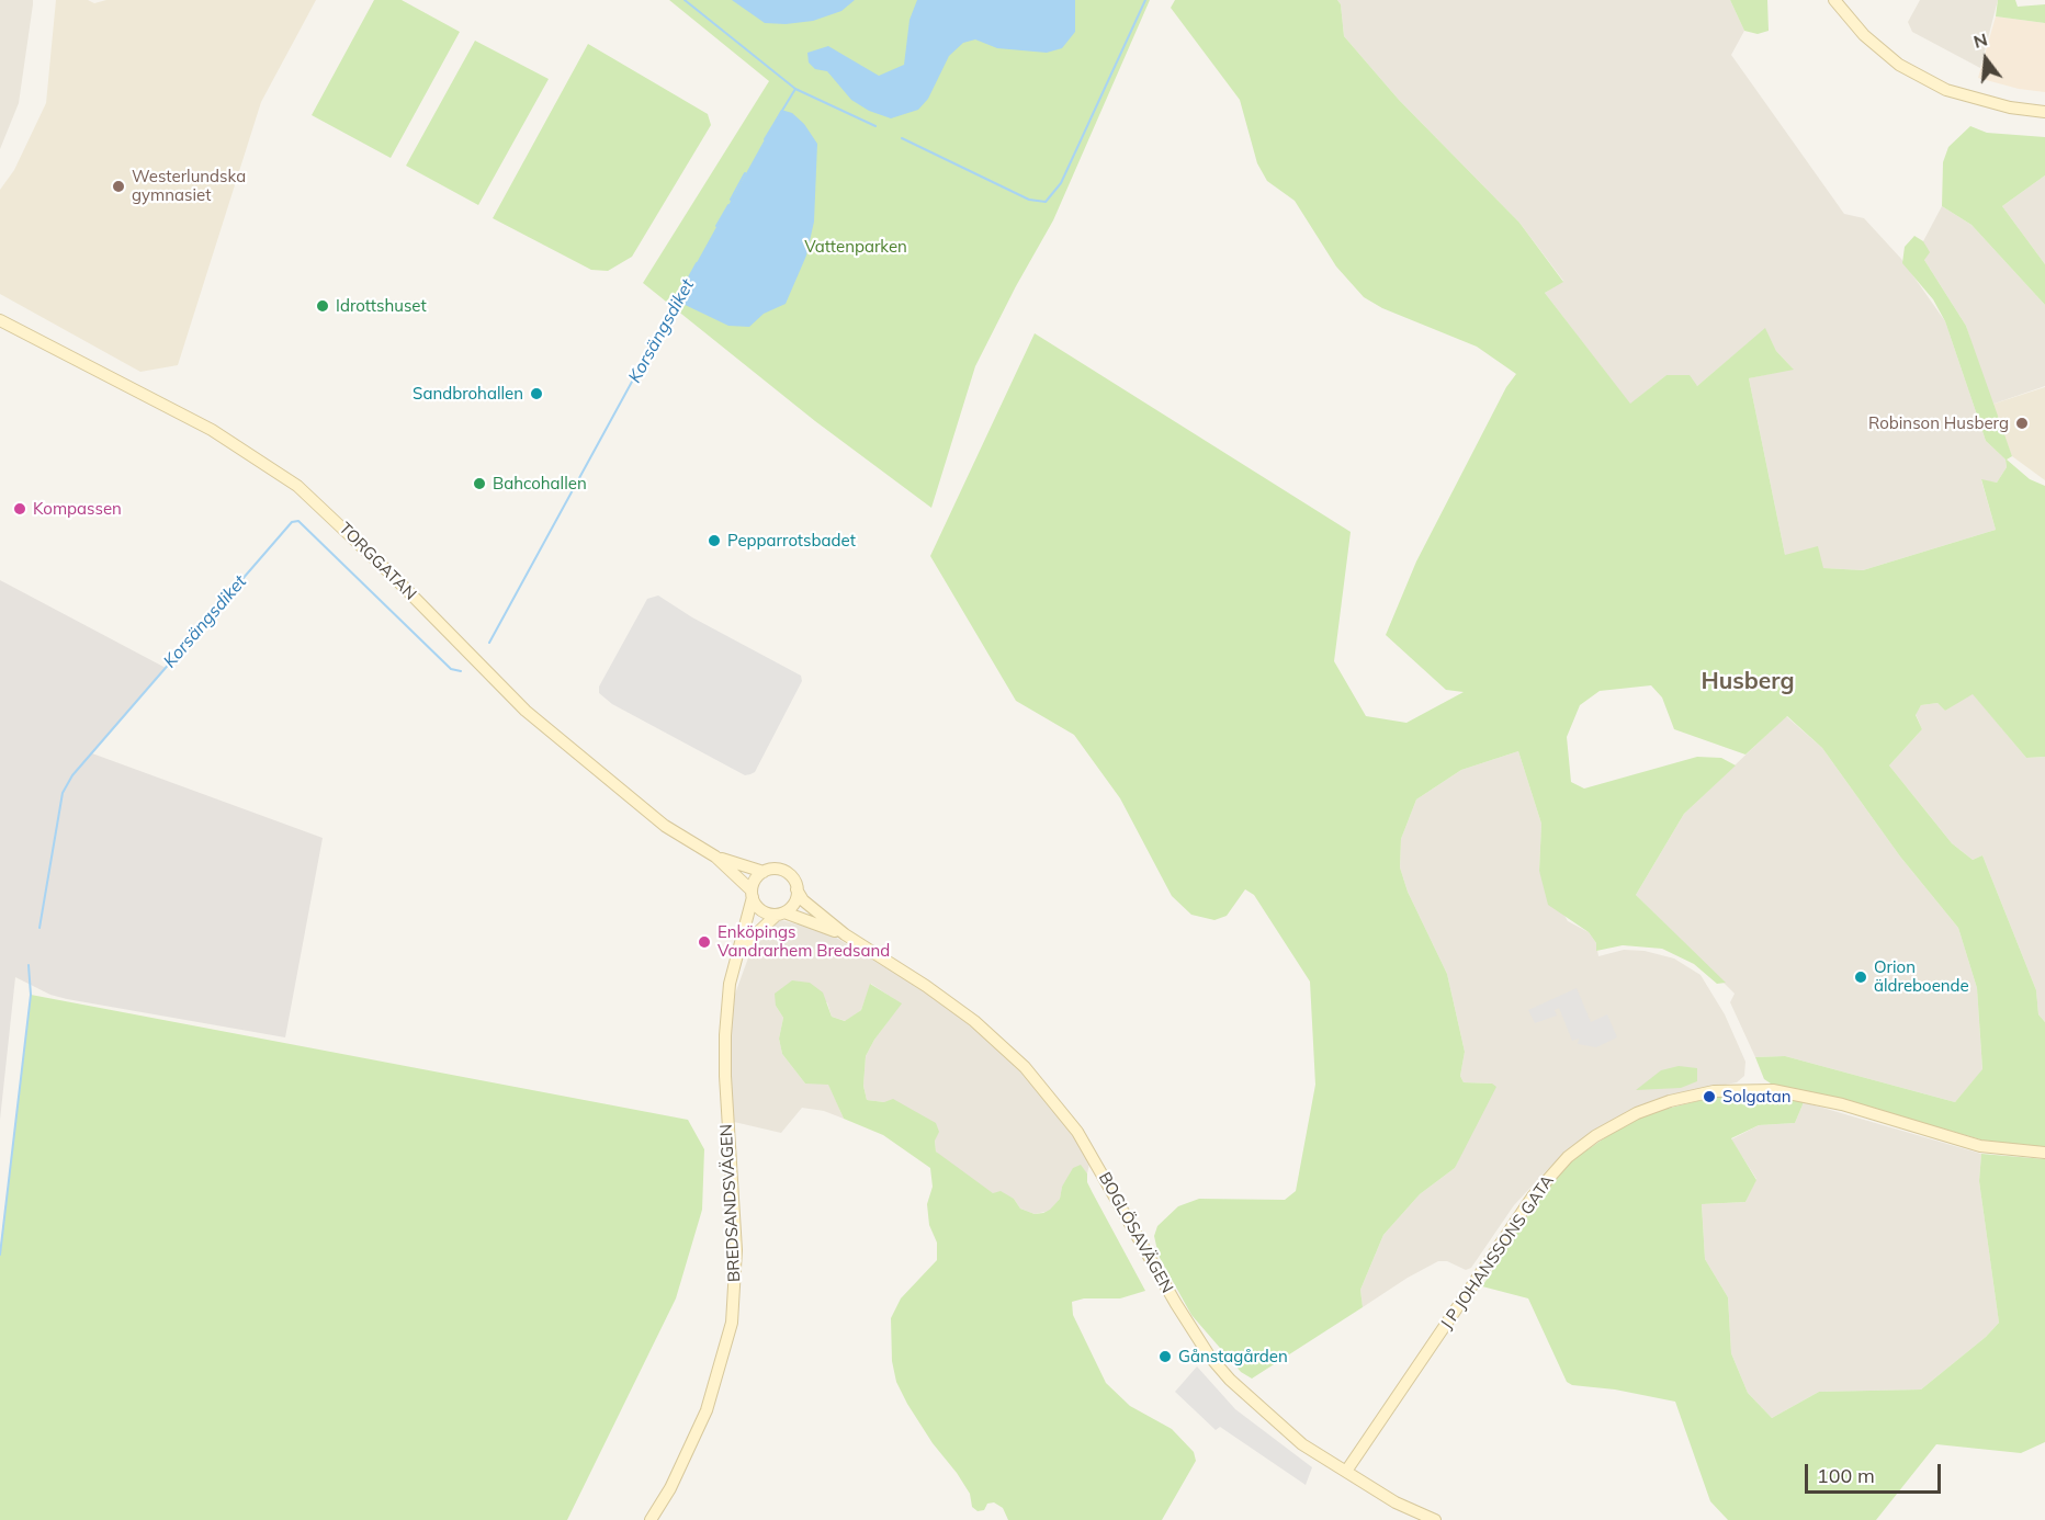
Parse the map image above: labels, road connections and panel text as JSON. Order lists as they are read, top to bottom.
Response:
{
  "streets": {
    "street": [
      "TORGGATAN",
      "BREDSANDSVÄGEN",
      "BOGLÖSAVÄGEN",
      "J P JOHANSSONS GATA"
    ]
  },
  "crossings": [
    ["TORGGATAN", "BREDSANDSVÄGEN"],
    ["TORGGATAN", "BOGLÖSAVÄGEN"],
    ["BREDSANDSVÄGEN", "BOGLÖSAVÄGEN"],
    ["BOGLÖSAVÄGEN", "J P JOHANSSONS GATA"]
  ],
  "districts": ["Husberg"],
  "water": ["Korsängsdiket"],
  "parks": ["Vattenparken"],
  "places": [
    "Westerlundska gymnasiet",
    "Idrottshuset",
    "Sandbrohallen",
    "Robinson Husberg",
    "Bahcohallen",
    "Kompassen",
    "Pepparrotsbadet",
    "Enköpings Vandrarhem Bredsand",
    "Orion äldreboende",
    "Solgatan",
    "Gånstagården"
  ],
  "scale_bar": "100 m",
  "north": "top"
}
